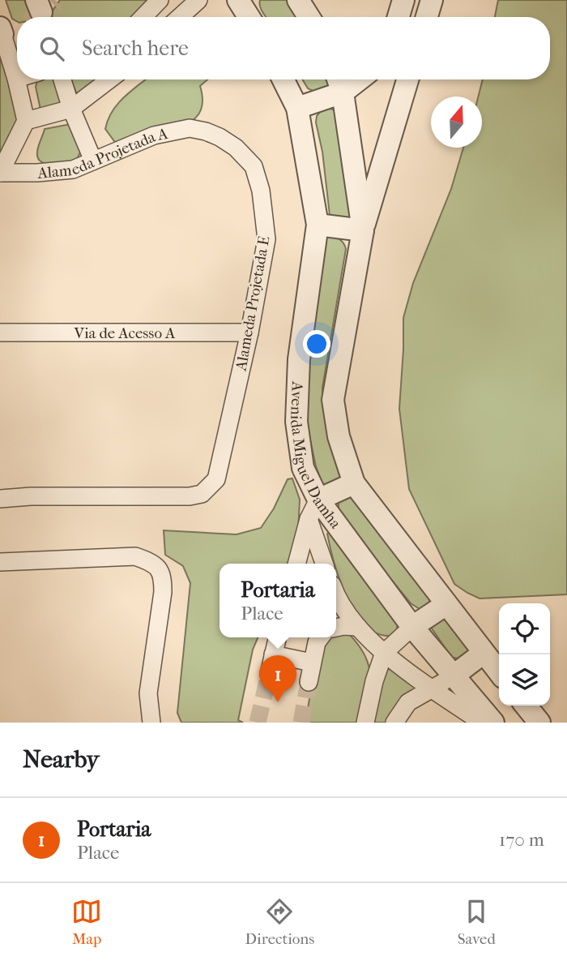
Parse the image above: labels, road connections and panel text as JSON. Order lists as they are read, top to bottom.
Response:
{
  "streets": {
    "street": [
      "Alameda Projetada A",
      "Alameda Projetada E",
      "Via de Acesso A",
      "Avenida Miguel Damha"
    ]
  },
  "crossings": [
    ["Alameda Projetada A", "Alameda Projetada E"],
    ["Alameda Projetada E", "Via de Acesso A"]
  ],
  "north": "top",
  "page": {
    "search": "Search here",
    "popup": ["Portaria", "Place"],
    "pins": "1",
    "heading": "Nearby",
    "list": [
      {
        "mark": "1",
        "name": "Portaria",
        "note": "Place",
        "value": "170 m"
      }
    ],
    "nav": ["Map", "Directions", "Saved"]
  }
}
